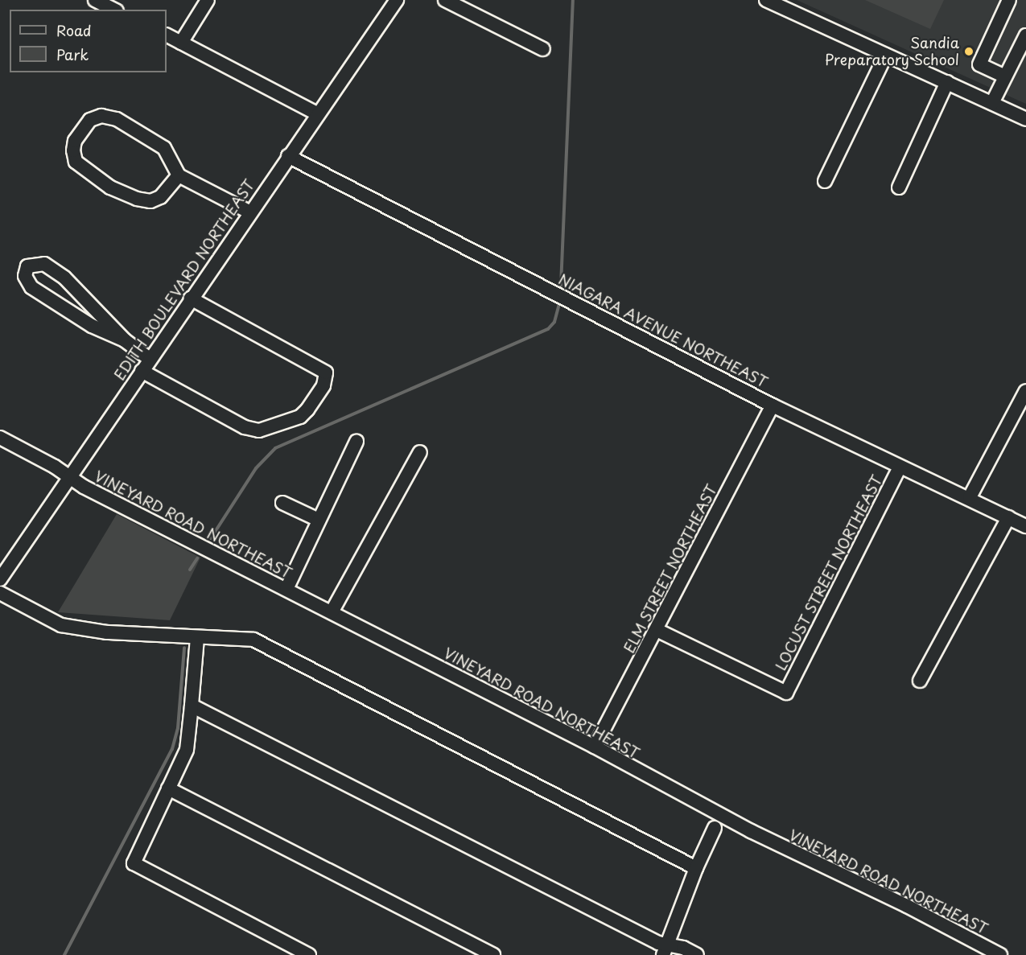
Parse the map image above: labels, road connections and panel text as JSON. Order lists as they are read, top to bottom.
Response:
{
  "streets": {
    "street": [
      "EDITH BOULEVARD NORTHEAST",
      "NIAGARA AVENUE NORTHEAST",
      "VINEYARD ROAD NORTHEAST",
      "ELM STREET NORTHEAST",
      "LOCUST STREET NORTHEAST"
    ]
  },
  "crossings": [
    ["EDITH BOULEVARD NORTHEAST", "NIAGARA AVENUE NORTHEAST"],
    ["EDITH BOULEVARD NORTHEAST", "VINEYARD ROAD NORTHEAST"],
    ["NIAGARA AVENUE NORTHEAST", "ELM STREET NORTHEAST"],
    ["NIAGARA AVENUE NORTHEAST", "LOCUST STREET NORTHEAST"],
    ["VINEYARD ROAD NORTHEAST", "ELM STREET NORTHEAST"],
    ["ELM STREET NORTHEAST", "LOCUST STREET NORTHEAST"]
  ],
  "places": ["Sandia Preparatory School"],
  "legend": ["Road", "Park"]
}
